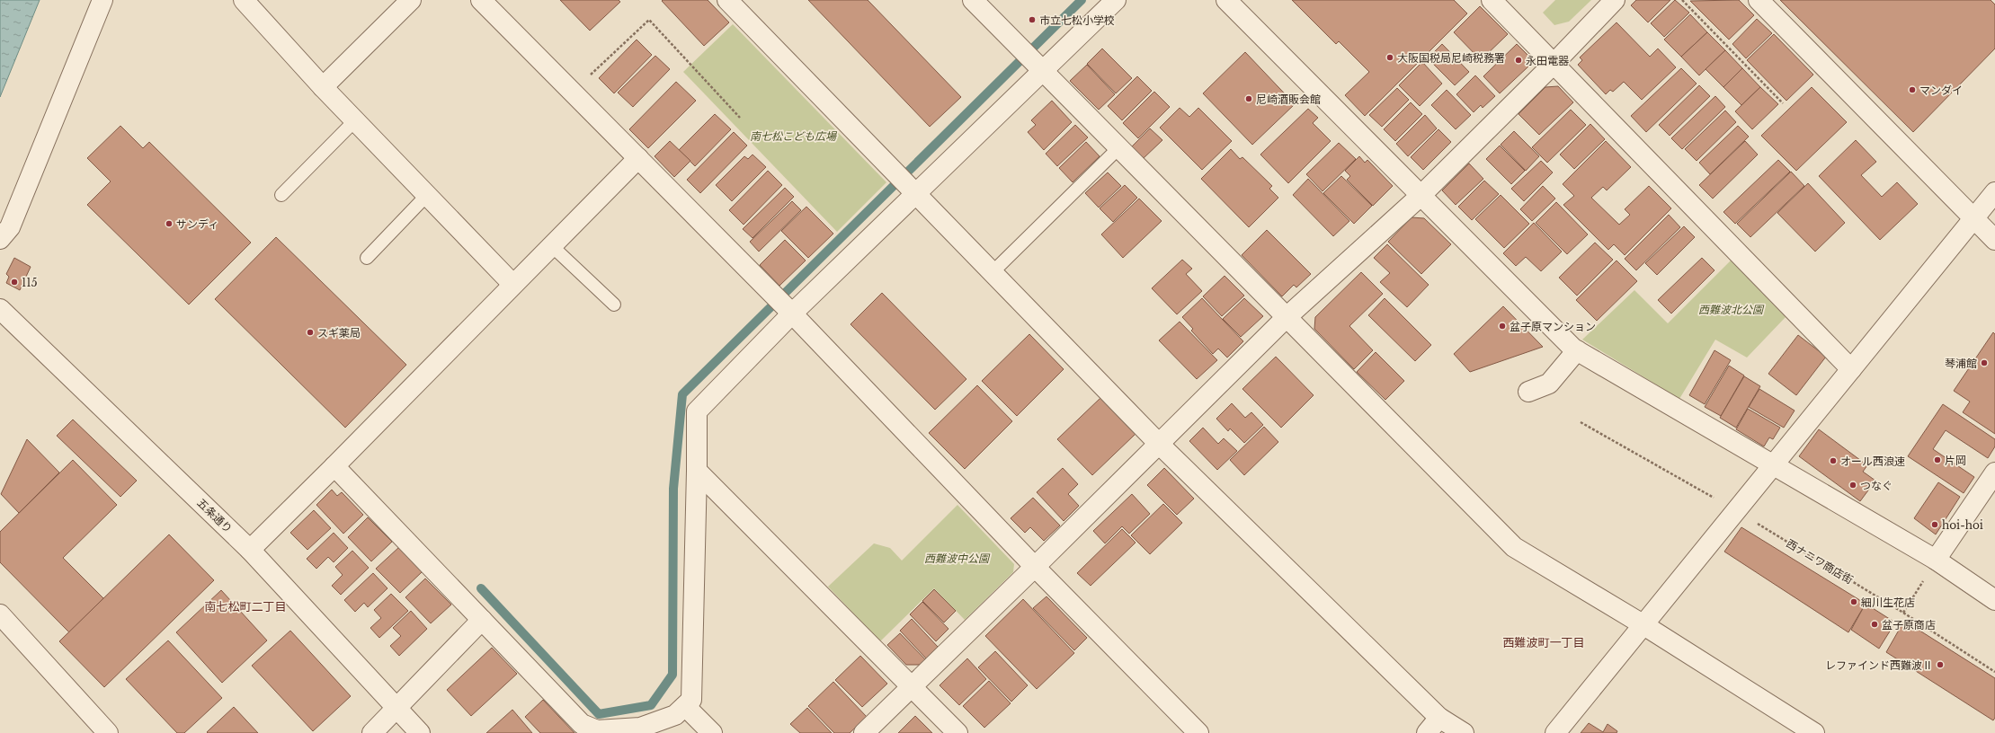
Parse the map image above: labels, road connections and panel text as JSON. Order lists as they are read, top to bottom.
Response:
{
  "streets": {
    "street": ["五条通り"],
    "path": ["西ナニワ商店街"]
  },
  "districts": ["南七松町二丁目", "西難波町一丁目"],
  "parks": ["南七松こども広場", "西難波北公園", "西難波中公園"],
  "places": [
    "市立七松小学校",
    "大阪国税局尼崎税務署",
    "永田電器",
    "マンダイ",
    "尼崎酒販会館",
    "サンディ",
    "115",
    "盆子原マンション",
    "スギ薬局",
    "琴浦館",
    "片岡",
    "オール西浪速",
    "つなぐ",
    "hoi-hoi",
    "細川生花店",
    "盆子原商店",
    "レファインド西難波Ⅱ"
  ]
}
